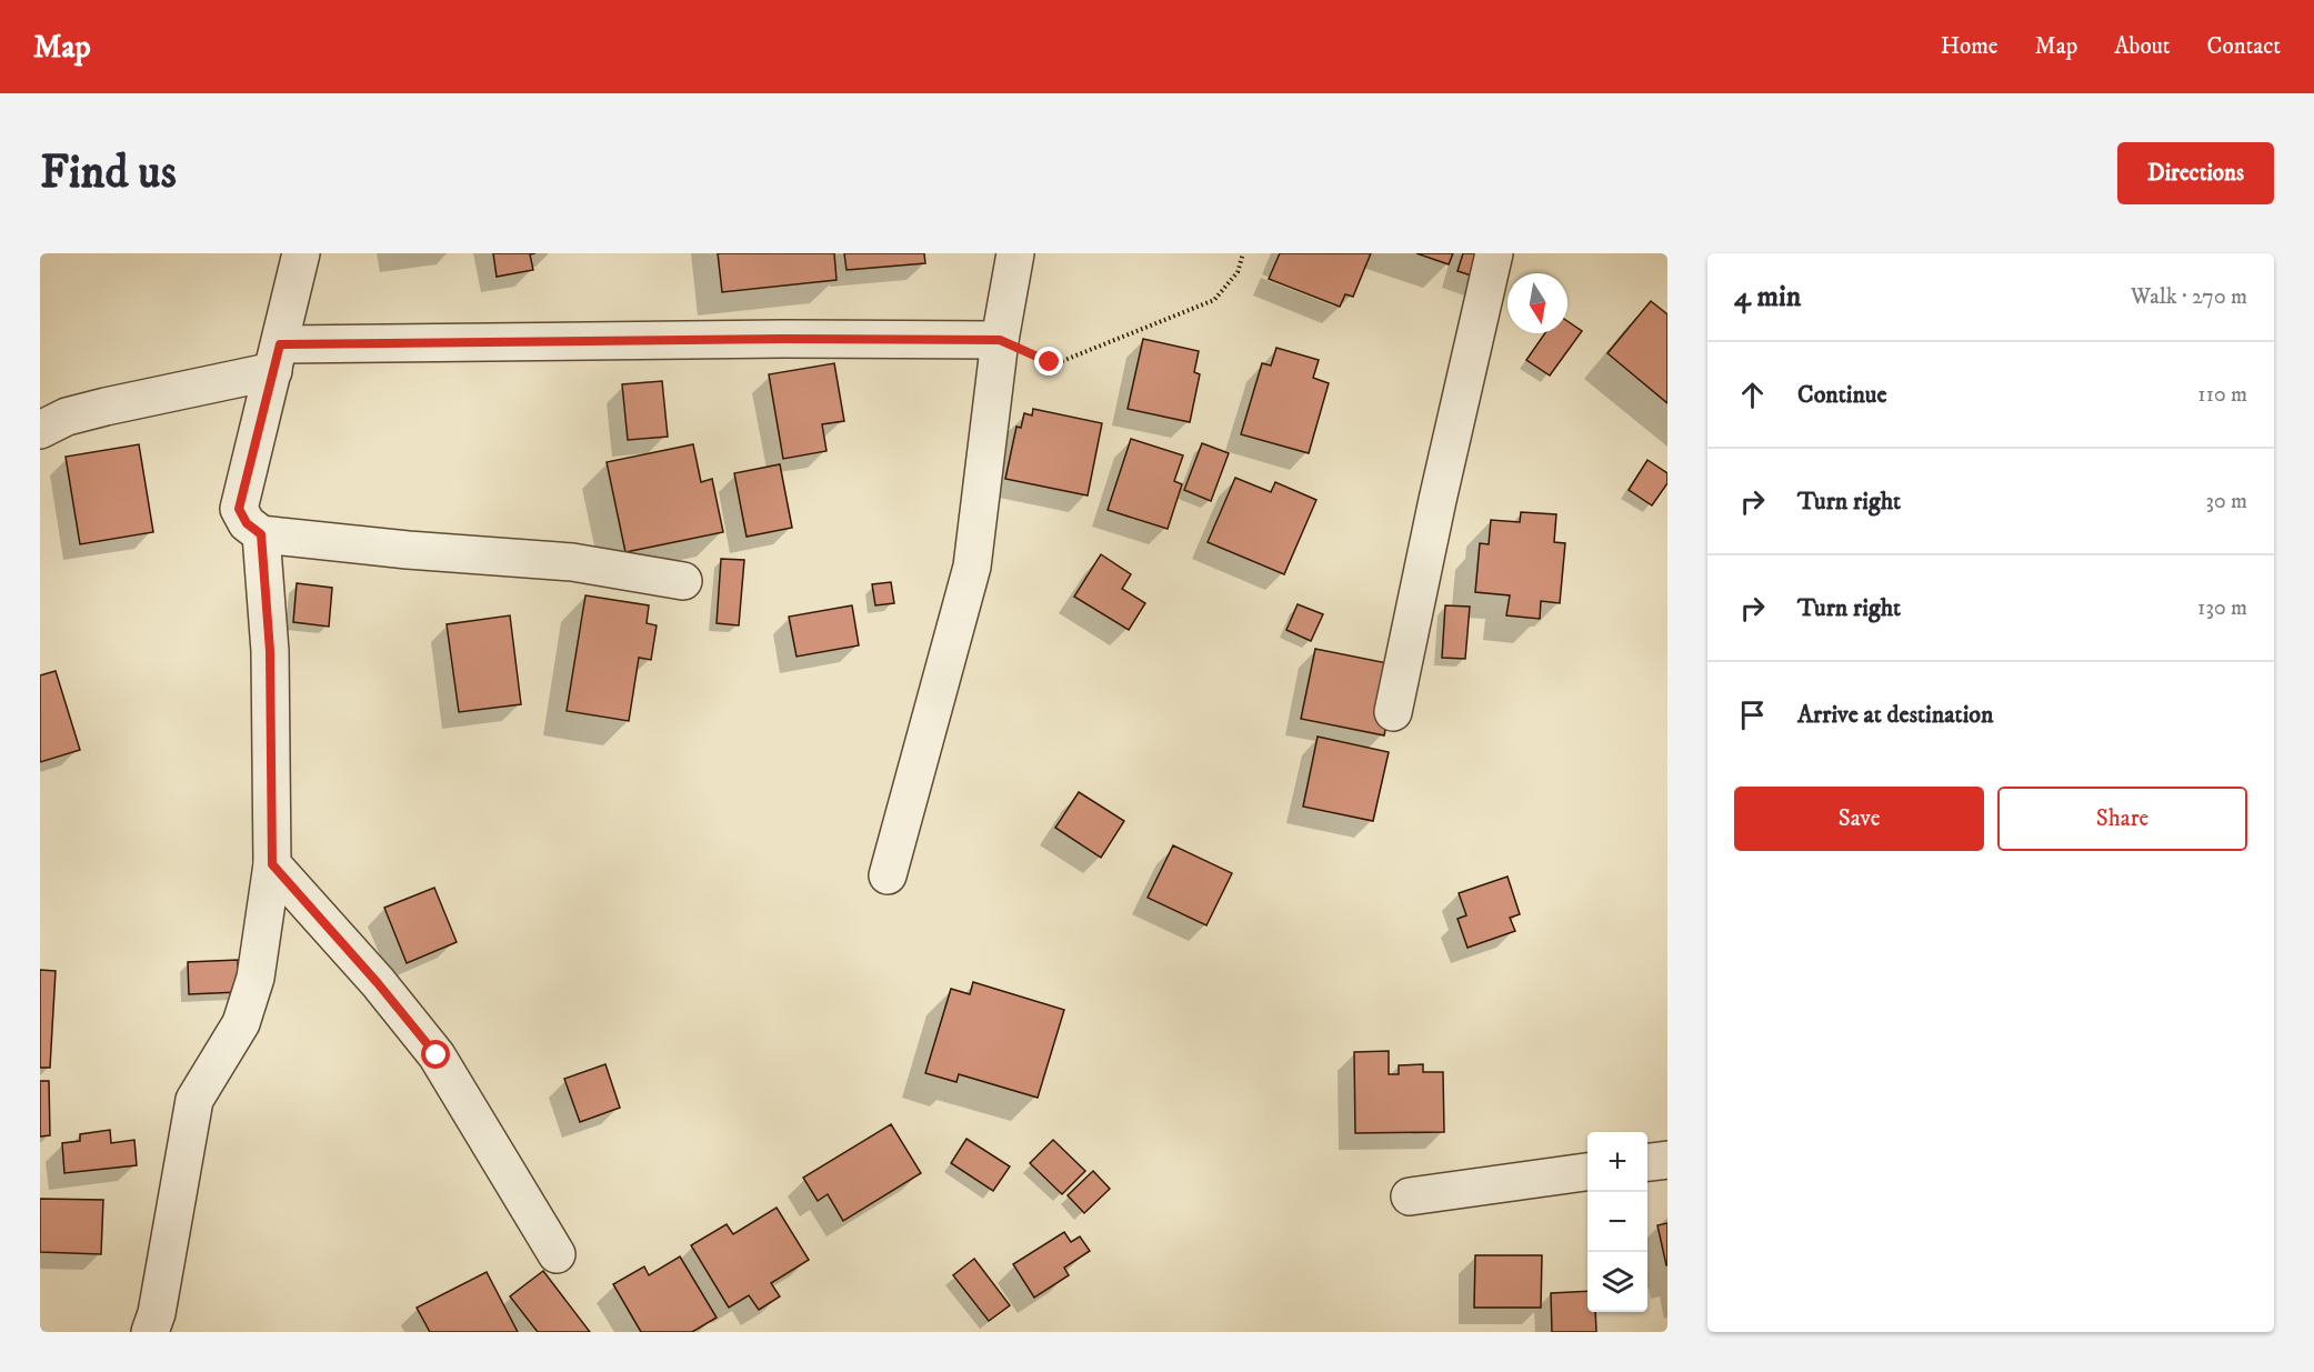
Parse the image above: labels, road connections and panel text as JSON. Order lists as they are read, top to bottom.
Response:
{
  "north": "bottom",
  "page": {
    "header": "Map",
    "nav": [
      "Home",
      "Map",
      "About",
      "Contact"
    ],
    "buttons": [
      "Directions",
      ["Save", "Share"]
    ],
    "title": "Find us",
    "heading": ["4 min", "Walk · 270 m"],
    "list": [
      ["Continue", "110 m"],
      ["Turn right", "30 m"],
      ["Turn right", "130 m"],
      "Arrive at destination"
    ],
    "map_buttons": ["+", "−"]
  }
}
